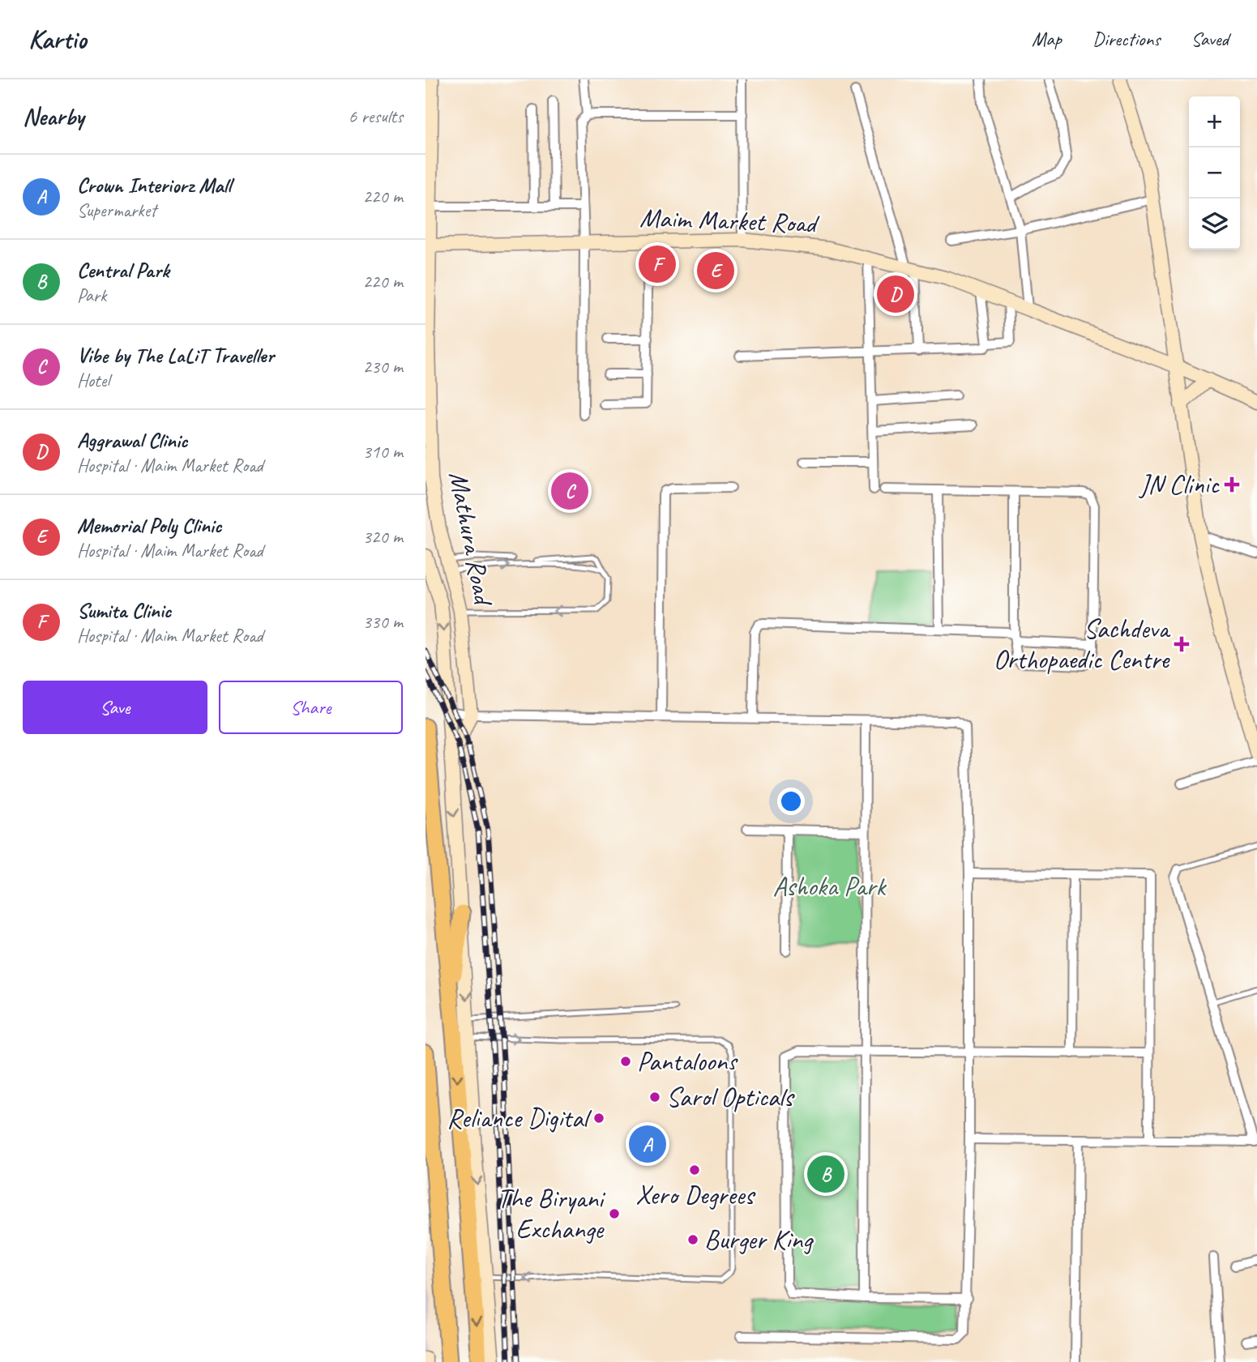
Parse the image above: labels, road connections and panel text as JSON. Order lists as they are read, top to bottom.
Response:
{
  "streets": {
    "street": ["Maim Market Road", "Mathura Road"]
  },
  "crossings": [
    ["Maim Market Road", "Mathura Road"]
  ],
  "parks": ["Ashoka Park"],
  "places": {
    "health": ["JN Clinic", "Sachdeva Orthopaedic Centre"],
    "other": [
      "Pantaloons",
      "Sarol Opticals",
      "Reliance Digital",
      "Xero Degrees",
      "The Biryani Exchange",
      "Burger King"
    ]
  },
  "page": {
    "header": "Kartio",
    "nav": ["Map", "Directions", "Saved"],
    "heading": ["Nearby", "6 results"],
    "map_buttons": ["+", "−"],
    "list": [
      {
        "mark": "A",
        "name": "Crown Interiorz Mall",
        "note": "Supermarket",
        "value": "220 m"
      },
      {
        "mark": "B",
        "name": "Central Park",
        "note": "Park",
        "value": "220 m"
      },
      {
        "mark": "C",
        "name": "Vibe by The LaLiT Traveller",
        "note": "Hotel",
        "value": "230 m"
      },
      {
        "mark": "D",
        "name": "Aggrawal Clinic",
        "note": "Hospital · Maim Market Road",
        "value": "310 m"
      },
      {
        "mark": "E",
        "name": "Memorial Poly Clinic",
        "note": "Hospital · Maim Market Road",
        "value": "320 m"
      },
      {
        "mark": "F",
        "name": "Sumita Clinic",
        "note": "Hospital · Maim Market Road",
        "value": "330 m"
      }
    ],
    "pins": [
      "F",
      "E",
      "D",
      "C",
      "A",
      "B"
    ],
    "buttons": ["Save", "Share"]
  }
}
